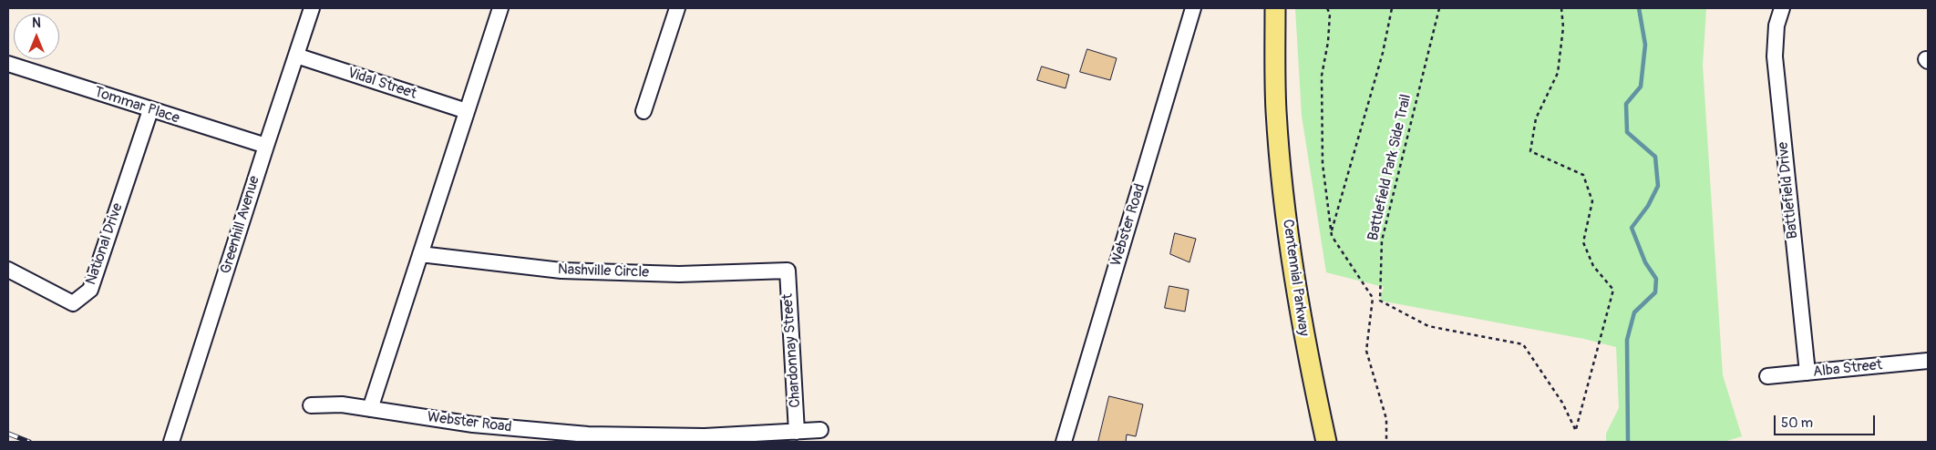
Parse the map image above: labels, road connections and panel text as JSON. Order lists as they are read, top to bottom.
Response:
{
  "streets": {
    "main road": ["Centennial Parkway"],
    "street": [
      "Vidal Street",
      "Tommar Place",
      "Battlefield Drive",
      "Greenhill Avenue",
      "Webster Road",
      "National Drive",
      "Nashville Circle",
      "Chardonnay Street",
      "Alba Street"
    ],
    "path": ["Battlefield Park Side Trail"]
  },
  "crossings": [
    ["Vidal Street", "Greenhill Avenue"],
    ["Tommar Place", "Greenhill Avenue"],
    ["Tommar Place", "National Drive"],
    ["Battlefield Drive", "Alba Street"],
    ["Webster Road", "Chardonnay Street"],
    ["Nashville Circle", "Chardonnay Street"]
  ],
  "scale_bar": "50 m",
  "north": "top"
}
